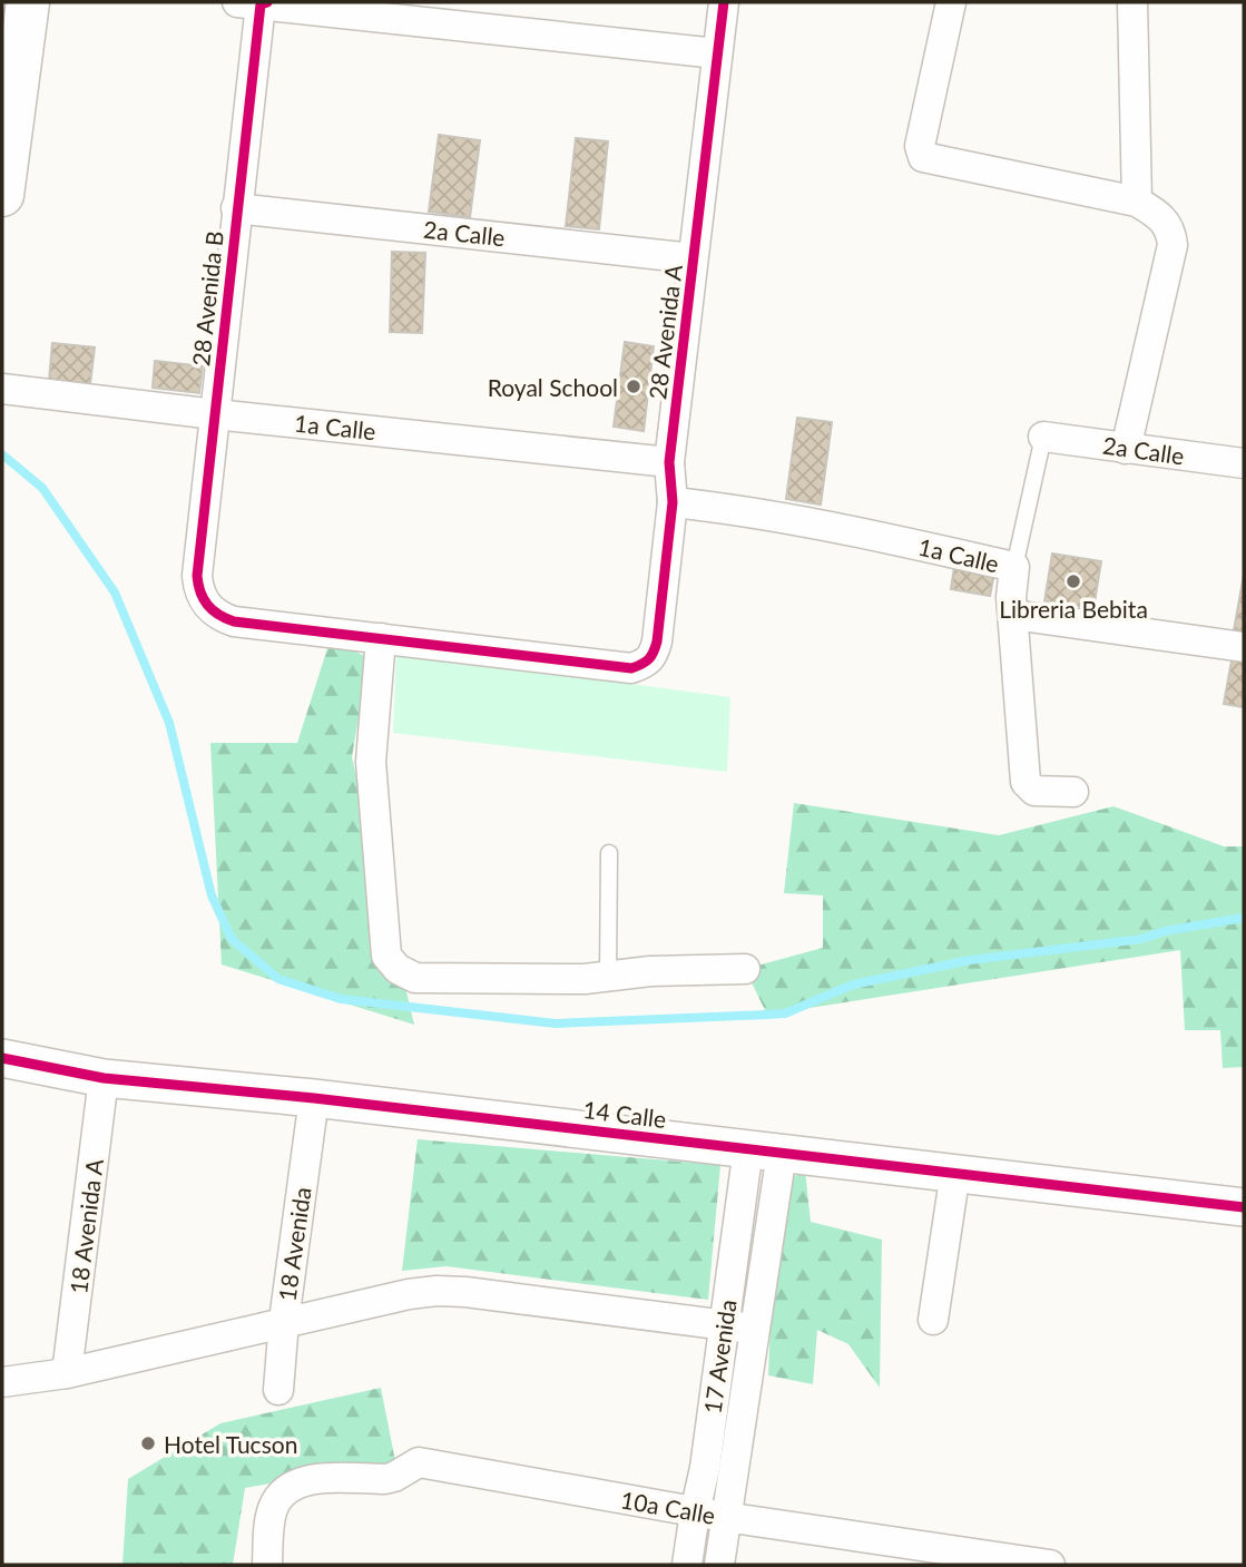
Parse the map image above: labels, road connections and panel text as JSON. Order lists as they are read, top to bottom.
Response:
{
  "streets": {
    "street": [
      "2a Calle",
      "28 Avenida B",
      "28 Avenida A",
      "1a Calle",
      "14 Calle",
      "18 Avenida A",
      "18 Avenida",
      "17 Avenida",
      "10a Calle"
    ]
  },
  "crossings": [
    ["2a Calle", "28 Avenida B"],
    ["2a Calle", "28 Avenida A"],
    ["28 Avenida B", "28 Avenida A"],
    ["28 Avenida B", "1a Calle"],
    ["28 Avenida A", "1a Calle"],
    ["14 Calle", "18 Avenida A"],
    ["14 Calle", "18 Avenida"],
    ["14 Calle", "17 Avenida"],
    ["17 Avenida", "10a Calle"]
  ],
  "places": ["Royal School", "Libreria Bebita", "Hotel Tucson"]
}
